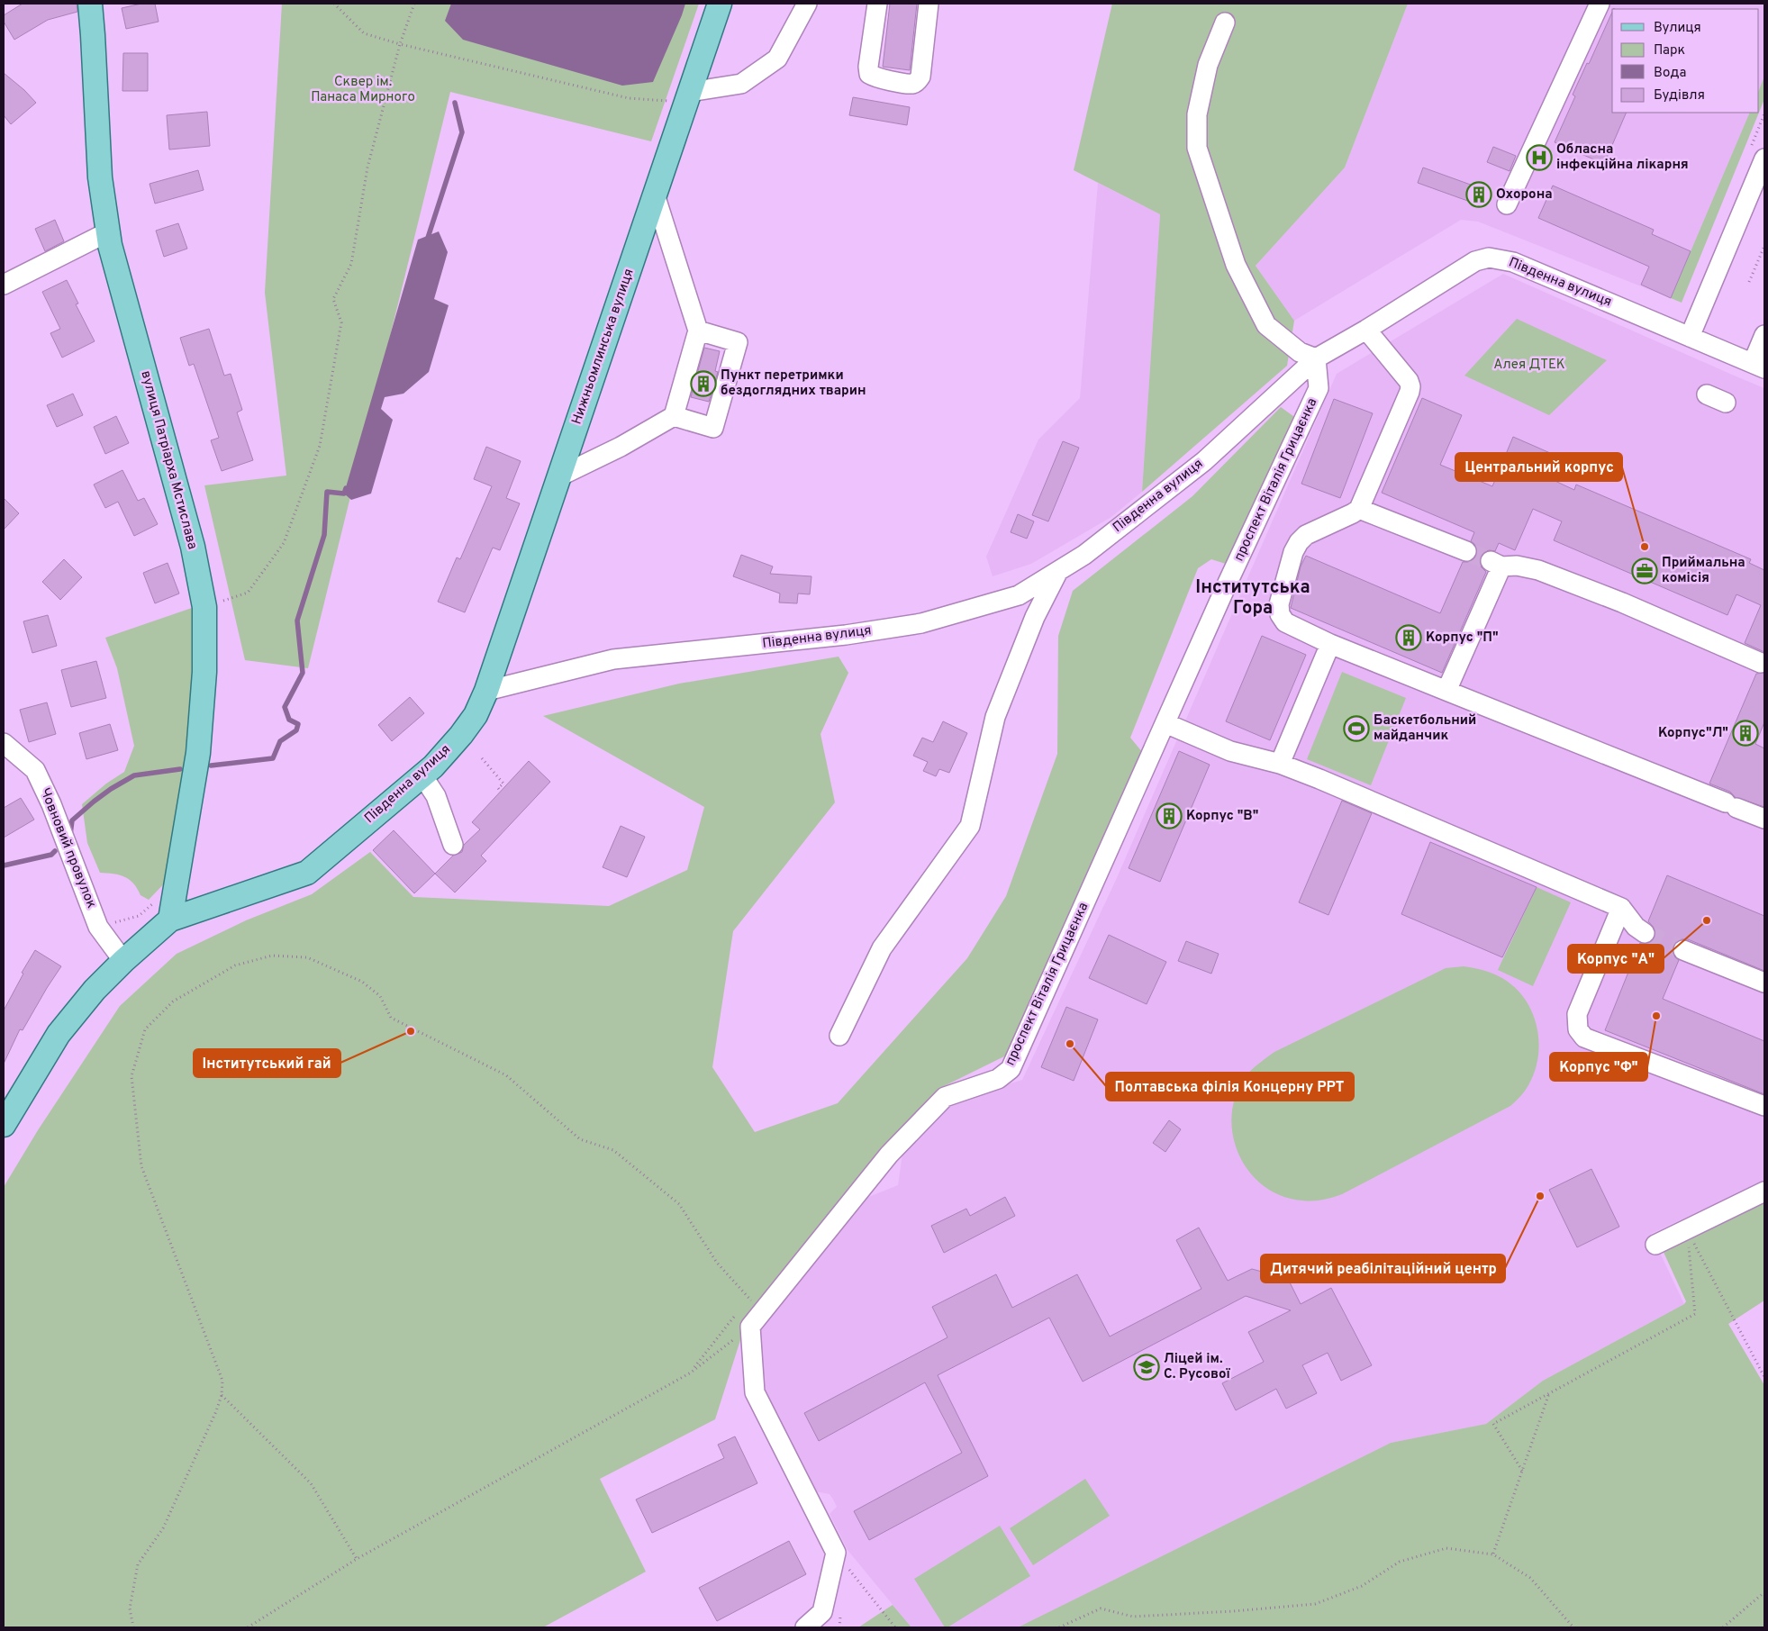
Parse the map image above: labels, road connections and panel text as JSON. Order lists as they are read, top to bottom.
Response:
{
  "streets": {
    "main road": ["Південна вулиця", "Нижньомлинська вулиця", "вулиця Патріарха Мстислава"],
    "street": ["проспект Віталія Грицаєнка", "Човновий провулок"]
  },
  "crossings": [
    ["Південна вулиця", "Нижньомлинська вулиця"],
    ["Південна вулиця", "вулиця Патріарха Мстислава"],
    ["Південна вулиця", "проспект Віталія Грицаєнка"],
    ["Південна вулиця", "Човновий провулок"]
  ],
  "districts": ["Інститутська Гора"],
  "parks": ["Сквер ім. Панаса Мирного", "Алея ДТЕК"],
  "places": {
    "hospital": ["Обласна інфекційна лікарня"],
    "building": [
      "Охорона",
      "Пункт перетримки бездоглядних тварин",
      "Корпус \"П\"",
      "Корпус\"Л\"",
      "Корпус \"В\""
    ],
    "other": [
      "Центральний корпус",
      "Корпус \"А\"",
      "Корпус \"Ф\"",
      "Інститутський гай",
      "Полтавська філія Концерну РРТ",
      "Дитячий реабілітаційний центр"
    ],
    "office": ["Приймальна комісія"],
    "sports": ["Баскетбольний майданчик"],
    "school or university": ["Ліцей ім. С. Русової"]
  },
  "legend": [
    "Вулиця",
    "Парк",
    "Вода",
    "Будівля"
  ]
}
